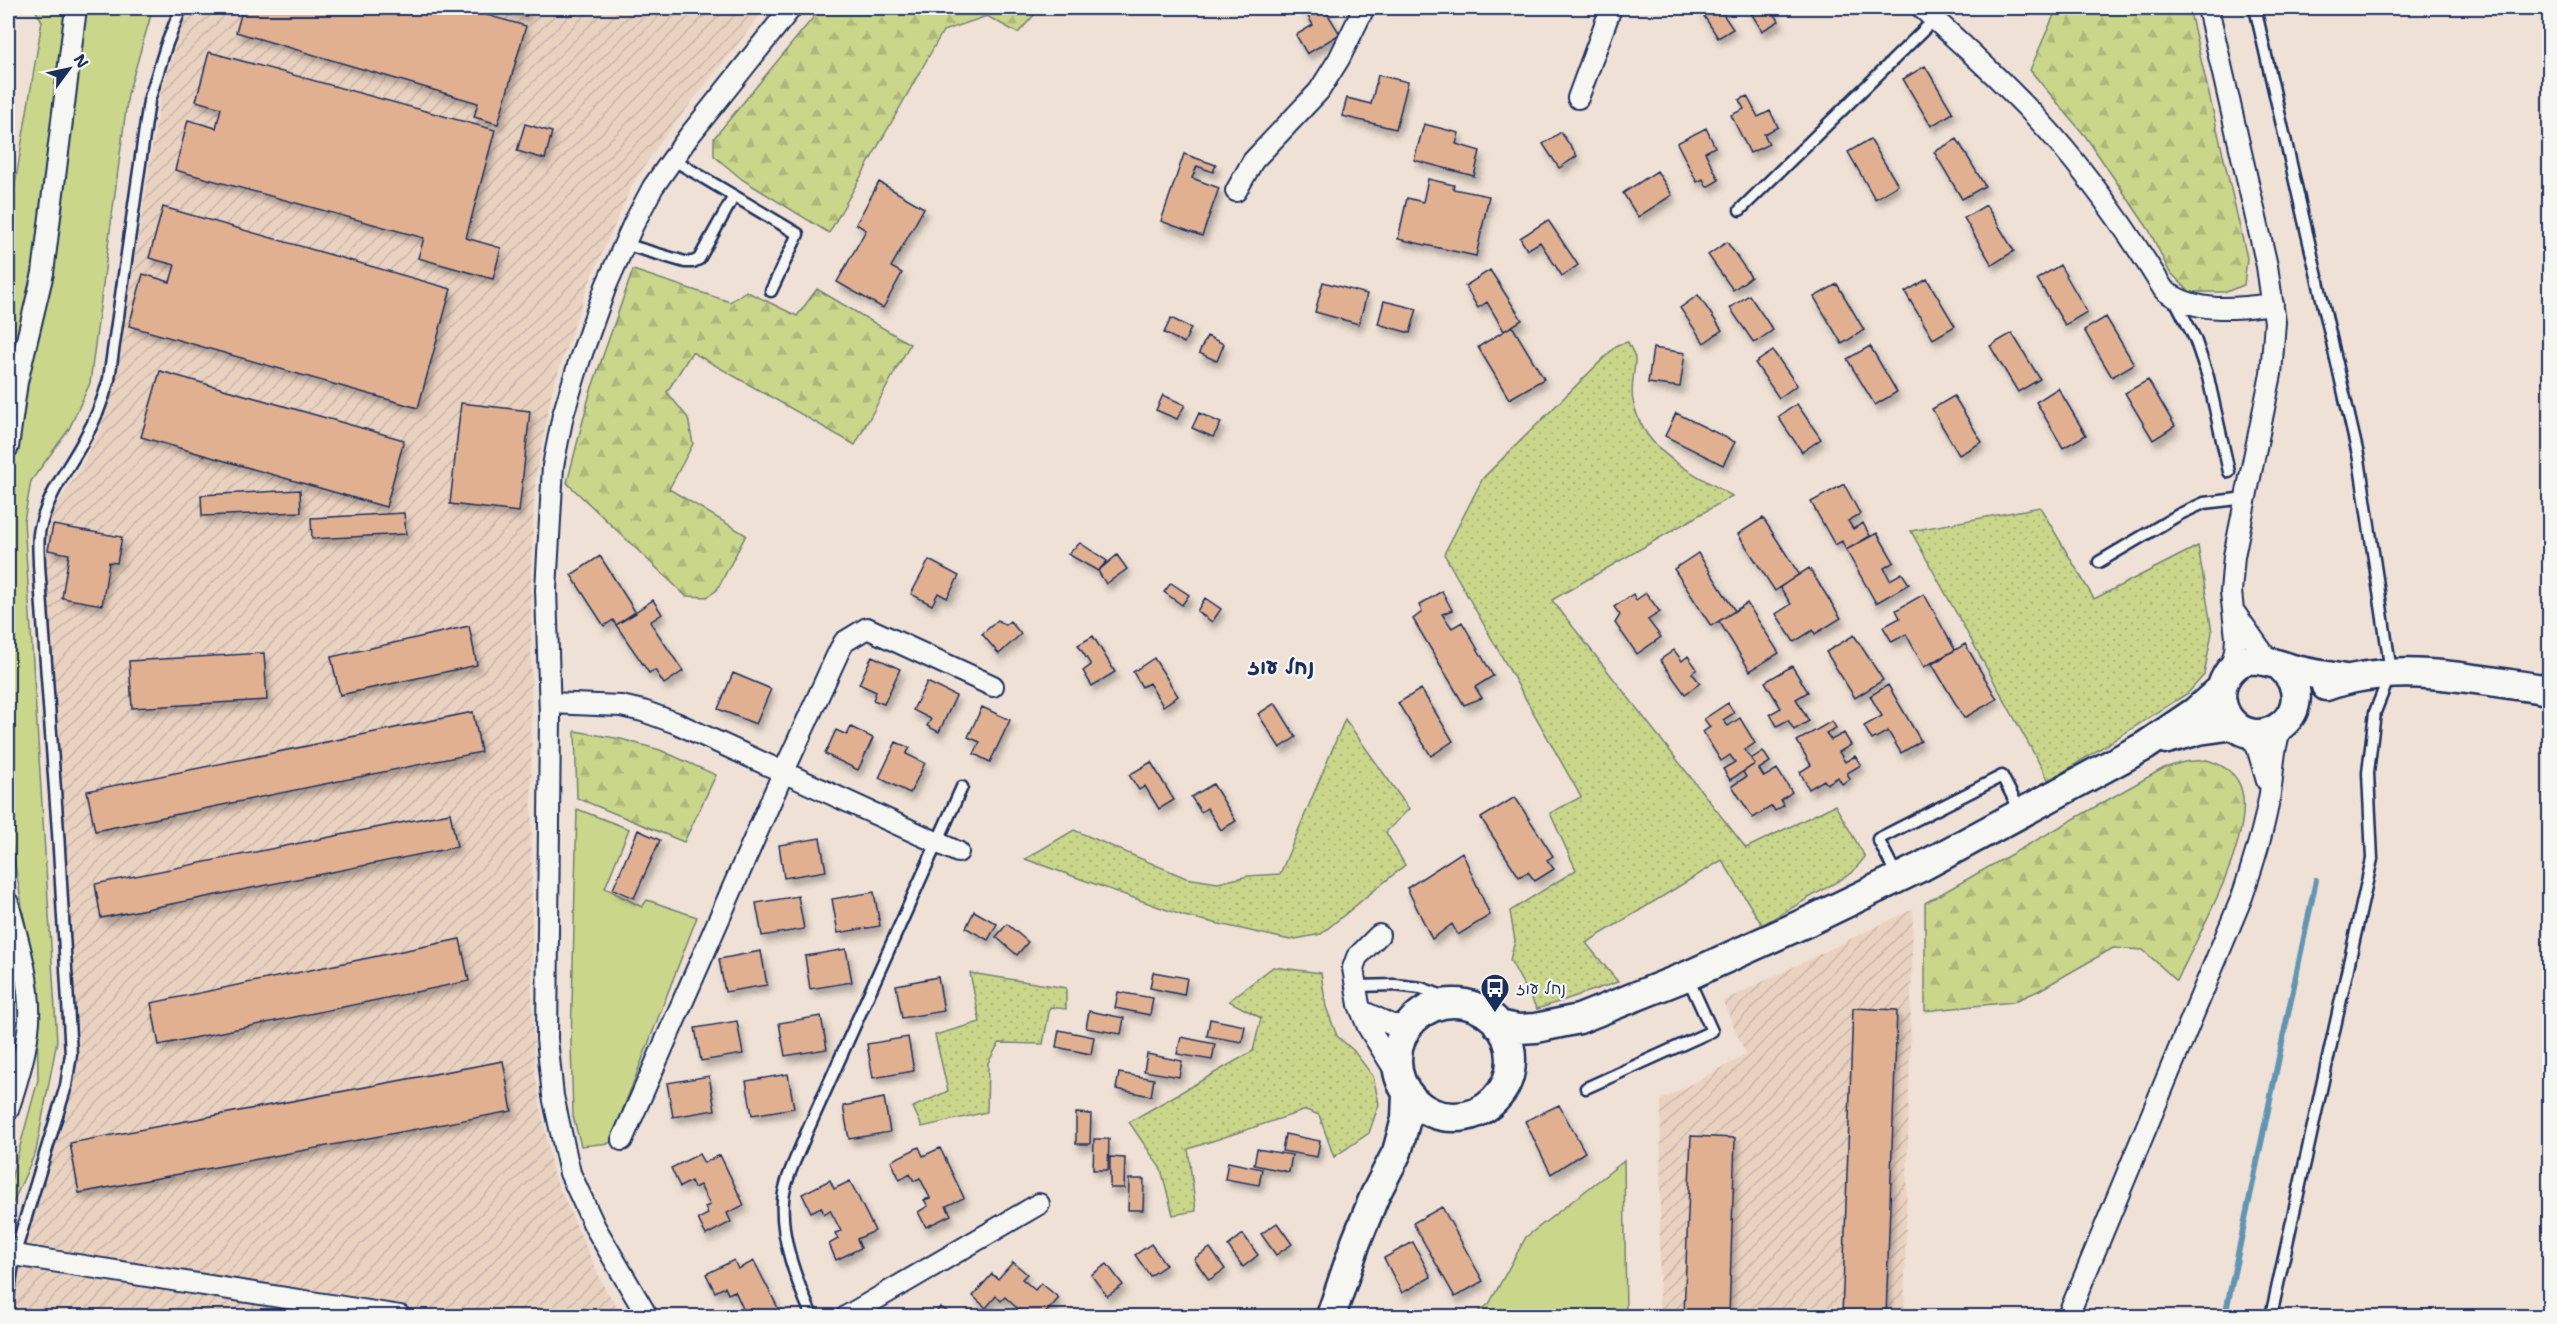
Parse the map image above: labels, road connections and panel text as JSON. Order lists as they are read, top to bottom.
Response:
{
  "districts": ["נחל עוז"],
  "places": {
    "bus stop": ["נחל עוז"]
  },
  "north": "top right"
}
